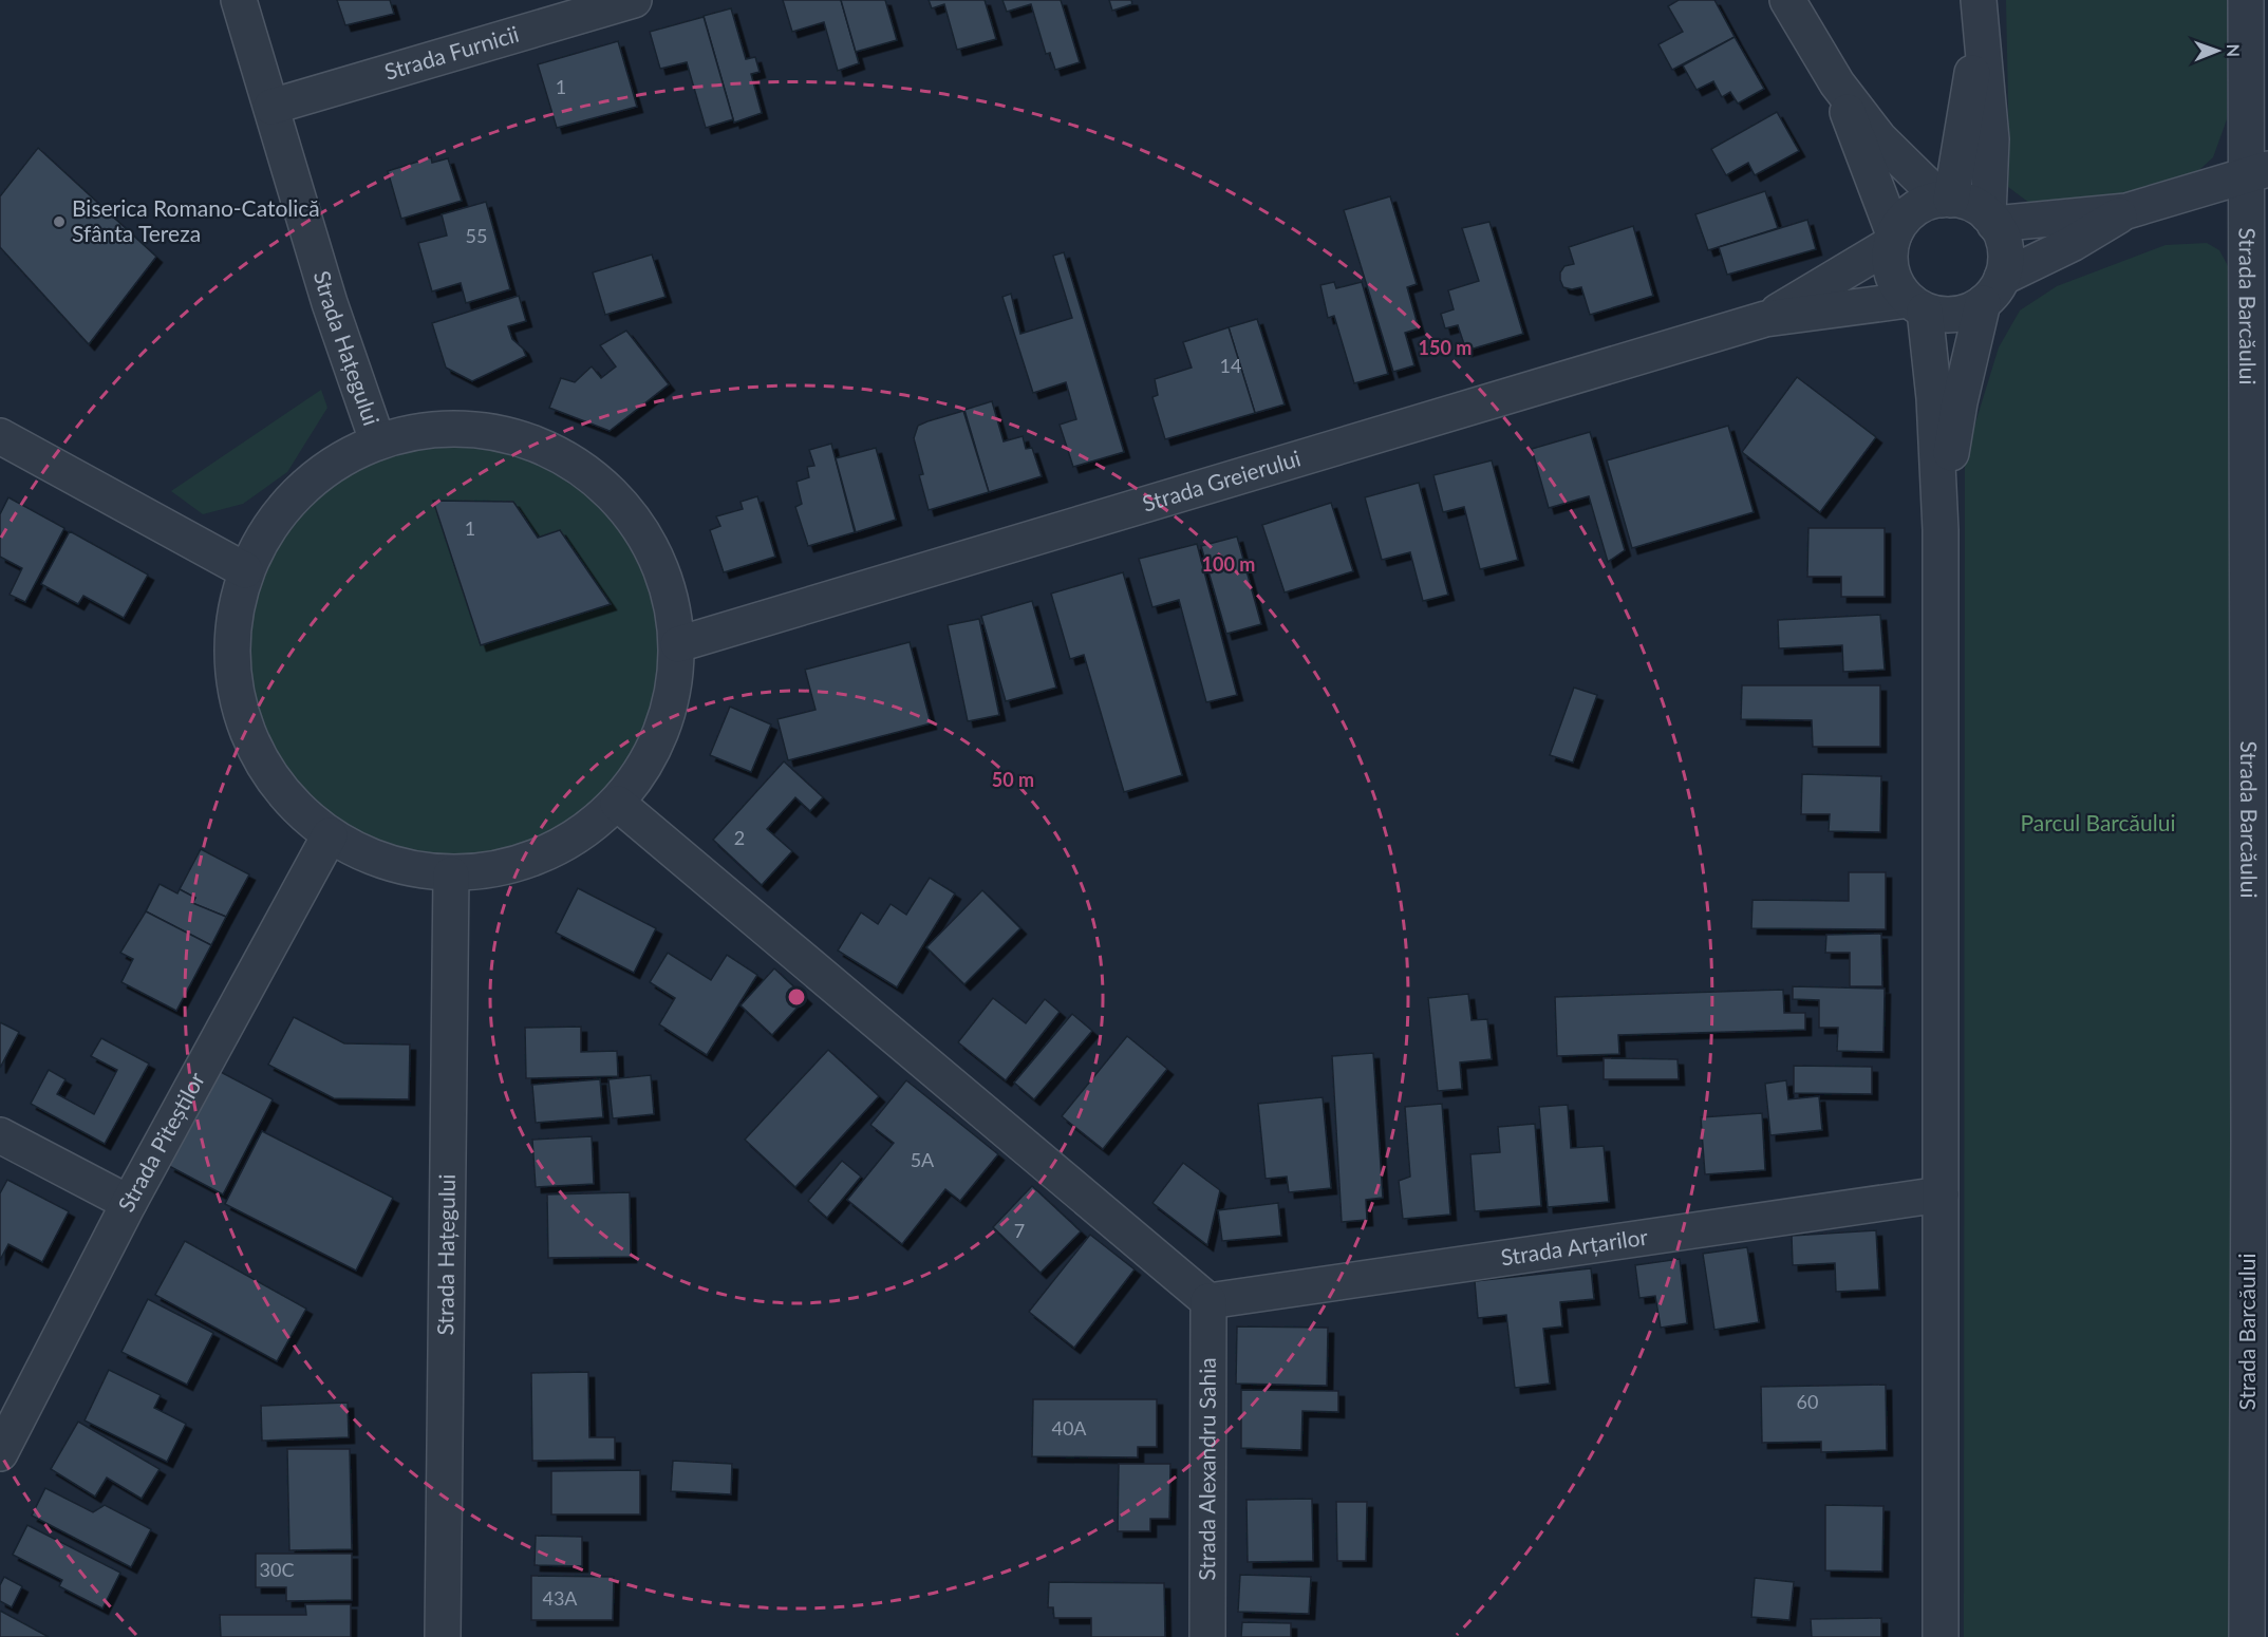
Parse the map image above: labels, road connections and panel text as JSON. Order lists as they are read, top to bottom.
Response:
{
  "streets": {
    "street": [
      "Strada Furnicii",
      "Strada Barcăului",
      "Strada Hațegului",
      "Strada Greierului",
      "Strada Piteștilor",
      "Strada Arțarilor",
      "Strada Alexandru Sahia"
    ]
  },
  "crossings": [
    ["Strada Furnicii", "Strada Hațegului"],
    ["Strada Arțarilor", "Strada Alexandru Sahia"]
  ],
  "parks": ["Parcul Barcăului"],
  "places": ["Biserica Romano-Catolică Sfânta Tereza"],
  "house_numbers": [
    "1",
    "55",
    "14",
    "1",
    "2",
    "5A",
    "7",
    "60",
    "40A",
    "30C",
    "43A"
  ],
  "north": "right",
  "rings": ["150 m", "100 m", "50 m"]
}
